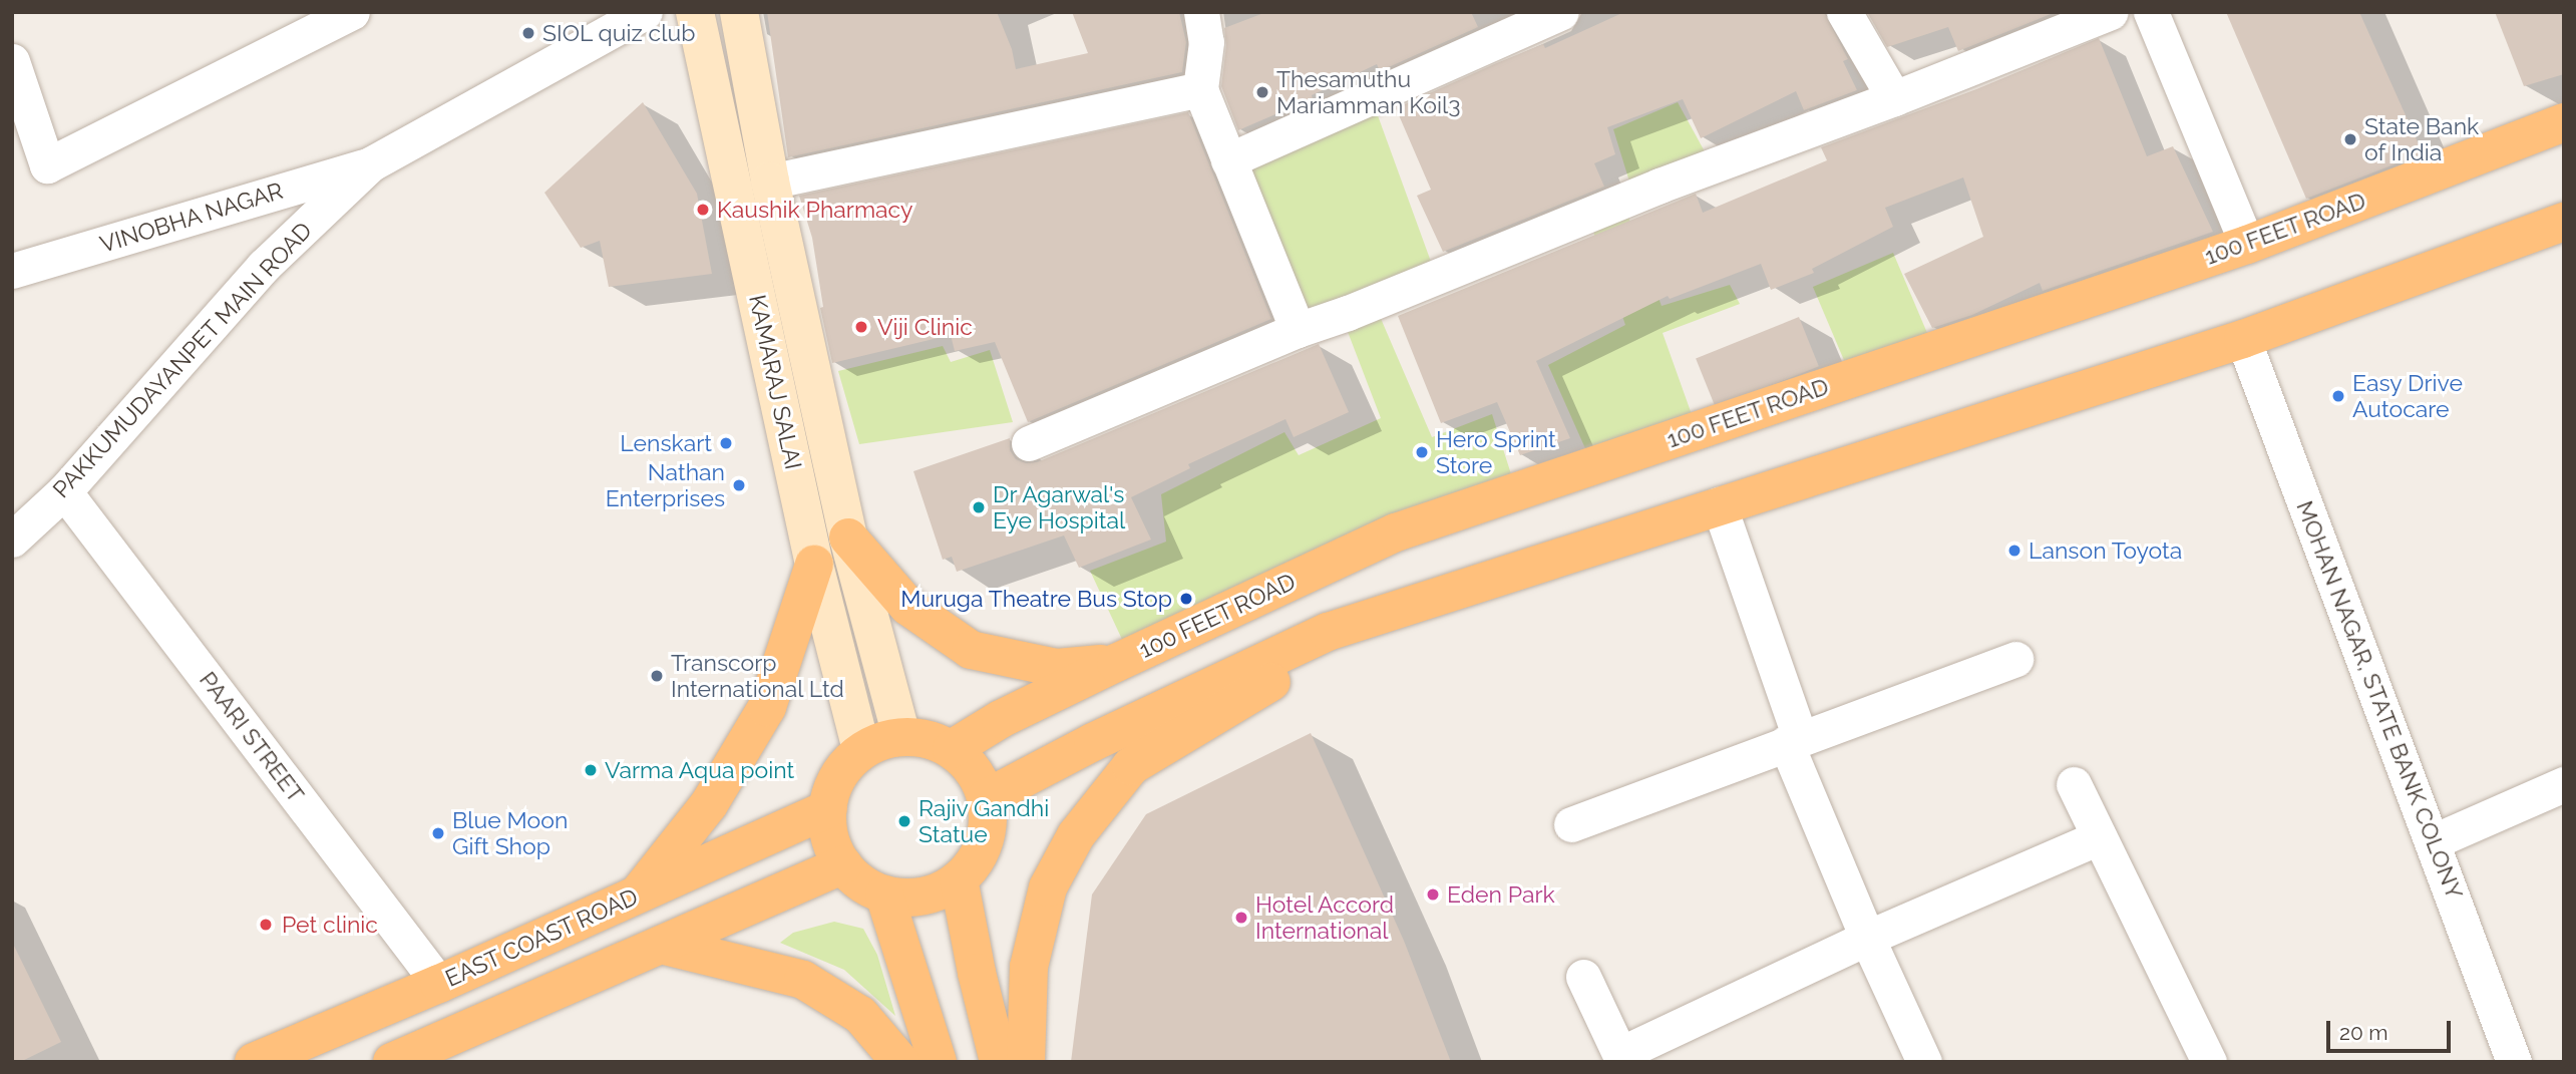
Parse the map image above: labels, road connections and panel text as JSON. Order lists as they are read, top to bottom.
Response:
{
  "streets": {
    "highway": ["100 FEET ROAD", "EAST COAST ROAD"],
    "main road": ["KAMARAJ SALAI"],
    "street": [
      "VINOBHA NAGAR",
      "PAKKUMUDAYANPET MAIN ROAD",
      "MOHAN NAGAR, STATE BANK COLONY",
      "PAARI STREET"
    ]
  },
  "crossings": [
    ["VINOBHA NAGAR", "PAKKUMUDAYANPET MAIN ROAD"],
    ["100 FEET ROAD", "KAMARAJ SALAI"],
    ["100 FEET ROAD", "EAST COAST ROAD"],
    ["PAKKUMUDAYANPET MAIN ROAD", "PAARI STREET"],
    ["KAMARAJ SALAI", "EAST COAST ROAD"],
    ["PAARI STREET", "EAST COAST ROAD"]
  ],
  "places": [
    "SIOL quiz club",
    "Thesamuthu Mariamman Koil3",
    "State Bank of India",
    "Kaushik Pharmacy",
    "Viji Clinic",
    "Easy Drive Autocare",
    "Lenskart",
    "Hero Sprint Store",
    "Nathan Enterprises",
    "Dr Agarwal's Eye Hospital",
    "Lanson Toyota",
    "Muruga Theatre Bus Stop",
    "Transcorp International Ltd",
    "Varma Aqua point",
    "Rajiv Gandhi Statue",
    "Blue Moon Gift Shop",
    "Eden Park",
    "Hotel Accord International",
    "Pet clinic"
  ],
  "scale_bar": "20 m"
}
